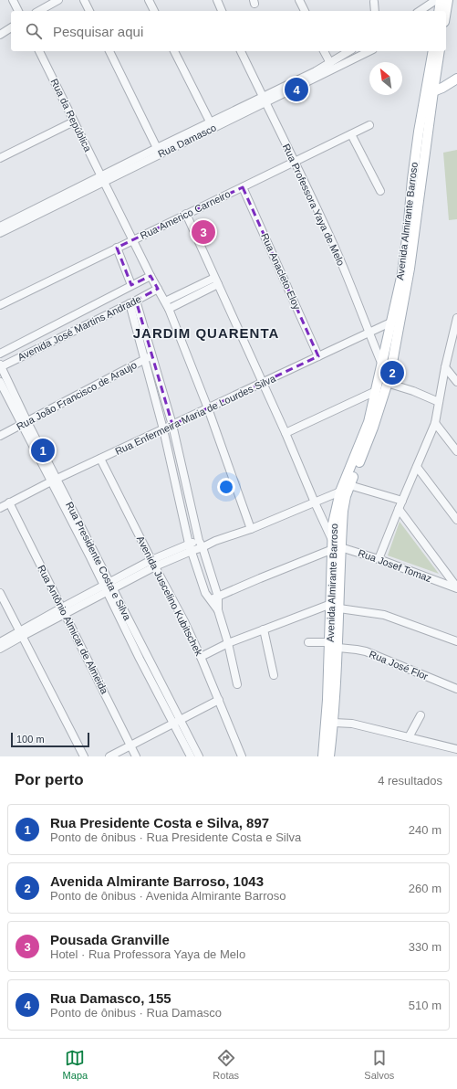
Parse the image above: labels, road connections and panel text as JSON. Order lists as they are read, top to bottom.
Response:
{
  "streets": {
    "main road": ["Avenida Almirante Barroso"],
    "street": [
      "Rua da República",
      "Rua Damasco",
      "Rua Professora Yaya de Melo",
      "Rua Americo Carneiro",
      "Rua Anacleto Eloy",
      "Avenida José Martins Andrade",
      "Rua João Francisco de Araujo",
      "Rua Enfermeira Maria de Lourdes Silva",
      "Rua Presidente Costa e Silva",
      "Rua Josef Tomaz",
      "Avenida Juscelino Kubitschek",
      "Rua Antônio Almicar de Almeida",
      "Rua José Flor"
    ]
  },
  "crossings": [
    ["Rua da República", "Rua Damasco"],
    ["Rua da República", "Rua Americo Carneiro"],
    ["Rua da República", "Avenida José Martins Andrade"],
    ["Rua da República", "Rua Enfermeira Maria de Lourdes Silva"],
    ["Rua Damasco", "Rua Professora Yaya de Melo"],
    ["Rua Professora Yaya de Melo", "Rua Americo Carneiro"],
    ["Rua Professora Yaya de Melo", "Avenida Almirante Barroso"],
    ["Rua Professora Yaya de Melo", "Rua Enfermeira Maria de Lourdes Silva"],
    ["Rua Americo Carneiro", "Rua Anacleto Eloy"],
    ["Avenida Almirante Barroso", "Rua Enfermeira Maria de Lourdes Silva"],
    ["Avenida Almirante Barroso", "Rua Josef Tomaz"],
    ["Avenida Almirante Barroso", "Rua José Flor"],
    ["Rua Anacleto Eloy", "Rua Enfermeira Maria de Lourdes Silva"],
    ["Avenida José Martins Andrade", "Rua Presidente Costa e Silva"],
    ["Rua João Francisco de Araujo", "Rua Presidente Costa e Silva"],
    ["Rua Enfermeira Maria de Lourdes Silva", "Rua Presidente Costa e Silva"],
    ["Rua Enfermeira Maria de Lourdes Silva", "Avenida Juscelino Kubitschek"],
    ["Rua Enfermeira Maria de Lourdes Silva", "Rua Antônio Almicar de Almeida"]
  ],
  "districts": ["JARDIM QUARENTA"],
  "scale_bar": "100 m",
  "north": "top left",
  "page": {
    "search": "Pesquisar aqui",
    "pins": [
      "4",
      "3",
      "2",
      "1"
    ],
    "scale": "100 m",
    "heading": ["Por perto", "4 resultados"],
    "list": [
      {
        "mark": "1",
        "name": "Rua Presidente Costa e Silva, 897",
        "note": "Ponto de ônibus · Rua Presidente Costa e Silva",
        "value": "240 m"
      },
      {
        "mark": "2",
        "name": "Avenida Almirante Barroso, 1043",
        "note": "Ponto de ônibus · Avenida Almirante Barroso",
        "value": "260 m"
      },
      {
        "mark": "3",
        "name": "Pousada Granville",
        "note": "Hotel · Rua Professora Yaya de Melo",
        "value": "330 m"
      },
      {
        "mark": "4",
        "name": "Rua Damasco, 155",
        "note": "Ponto de ônibus · Rua Damasco",
        "value": "510 m"
      }
    ],
    "nav": ["Mapa", "Rotas", "Salvos"]
  }
}
